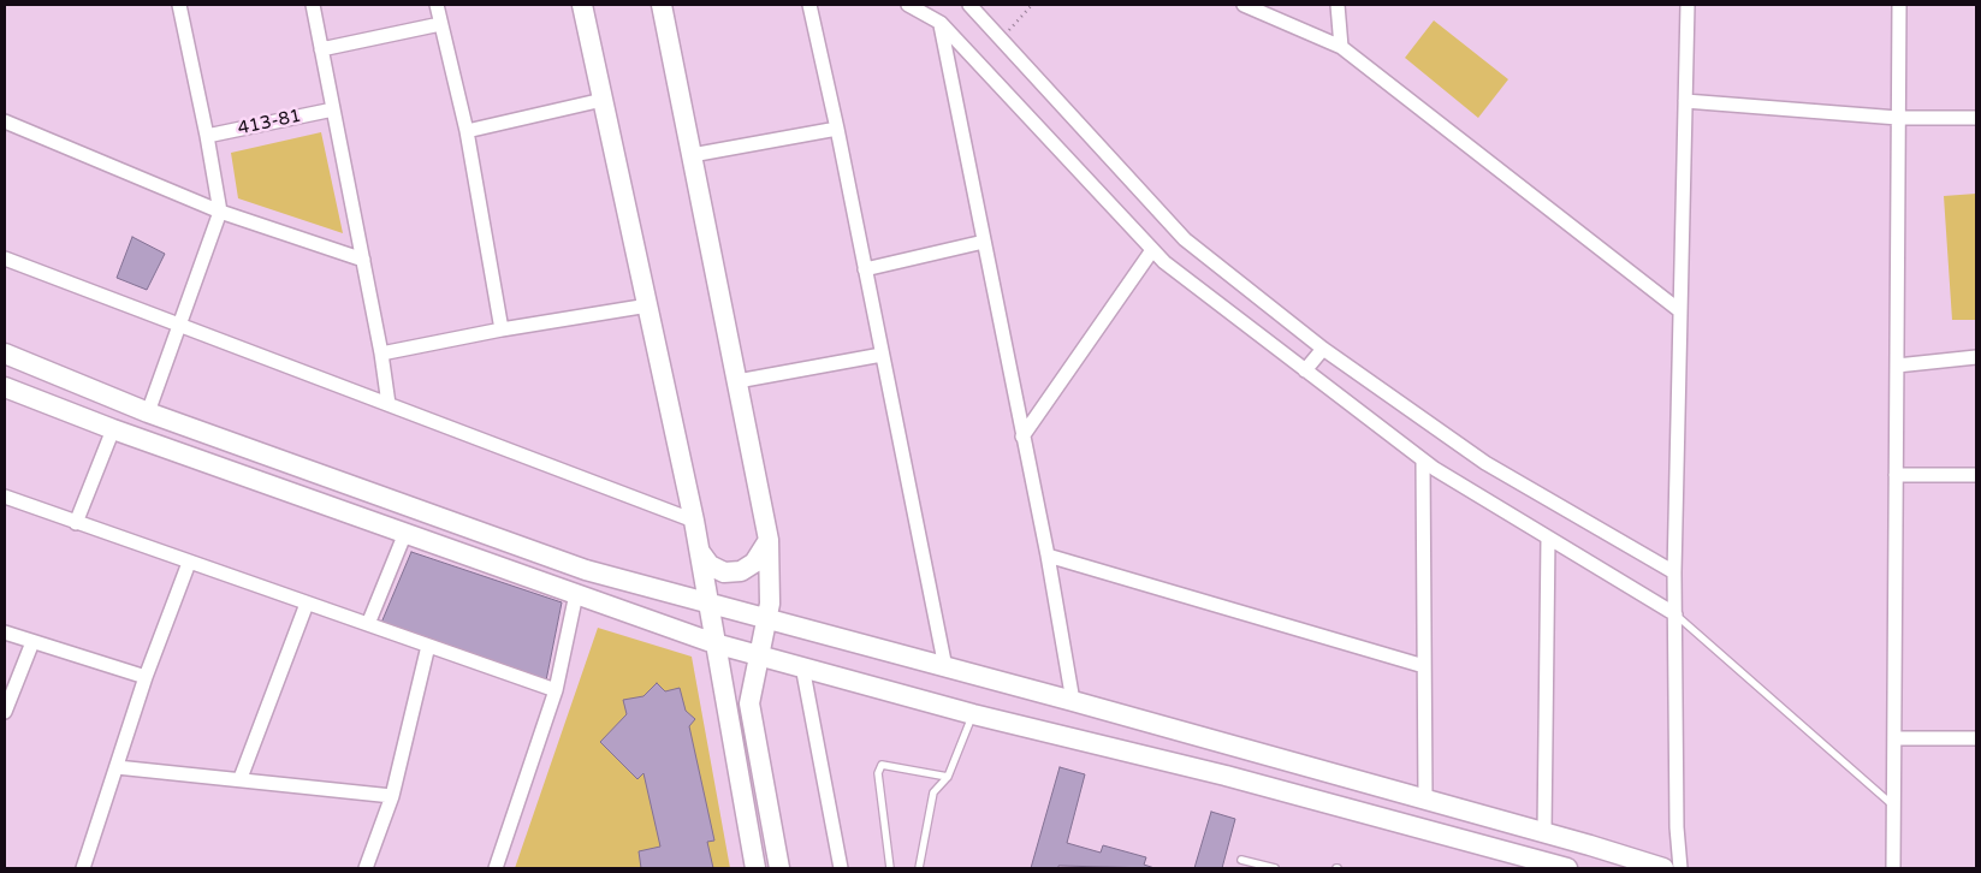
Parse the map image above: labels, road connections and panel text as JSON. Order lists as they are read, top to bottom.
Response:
{
  "streets": {
    "street": ["413-81"]
  }
}
